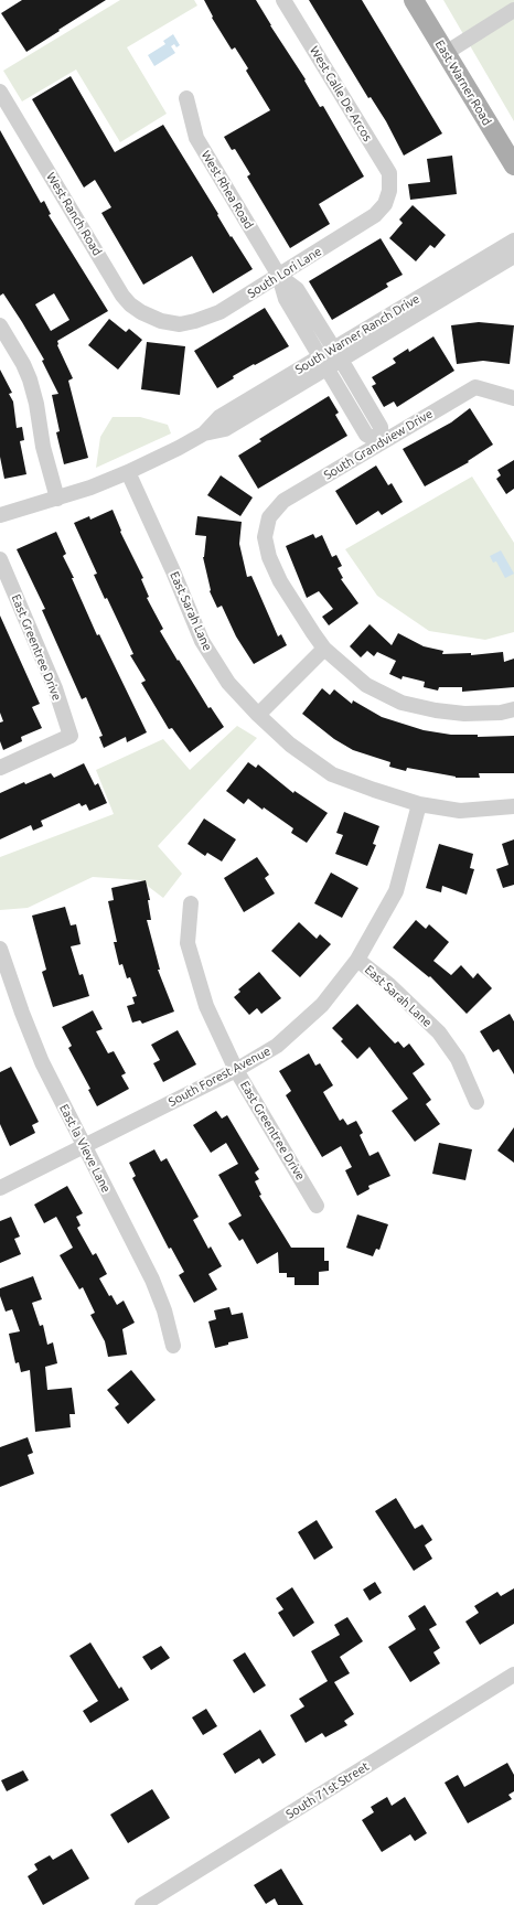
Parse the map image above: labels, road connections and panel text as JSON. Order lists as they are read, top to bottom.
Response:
{
  "streets": {
    "main road": ["East Warner Road"],
    "street": [
      "West Calle De Arcos",
      "West Rhea Road",
      "West Ranch Road",
      "South Lori Lane",
      "South Warner Ranch Drive",
      "South Grandview Drive",
      "East Sarah Lane",
      "East Greentree Drive",
      "South Forest Avenue",
      "East la Vieve Lane",
      "South 71st Street"
    ]
  },
  "crossings": [
    ["West Calle De Arcos", "South Lori Lane"],
    ["West Rhea Road", "South Lori Lane"],
    ["West Rhea Road", "South Warner Ranch Drive"],
    ["West Rhea Road", "South Grandview Drive"],
    ["West Ranch Road", "South Lori Lane"],
    ["South Warner Ranch Drive", "East Sarah Lane"],
    ["East Sarah Lane", "South Forest Avenue"],
    ["East Greentree Drive", "South Forest Avenue"],
    ["South Forest Avenue", "East la Vieve Lane"]
  ]
}
